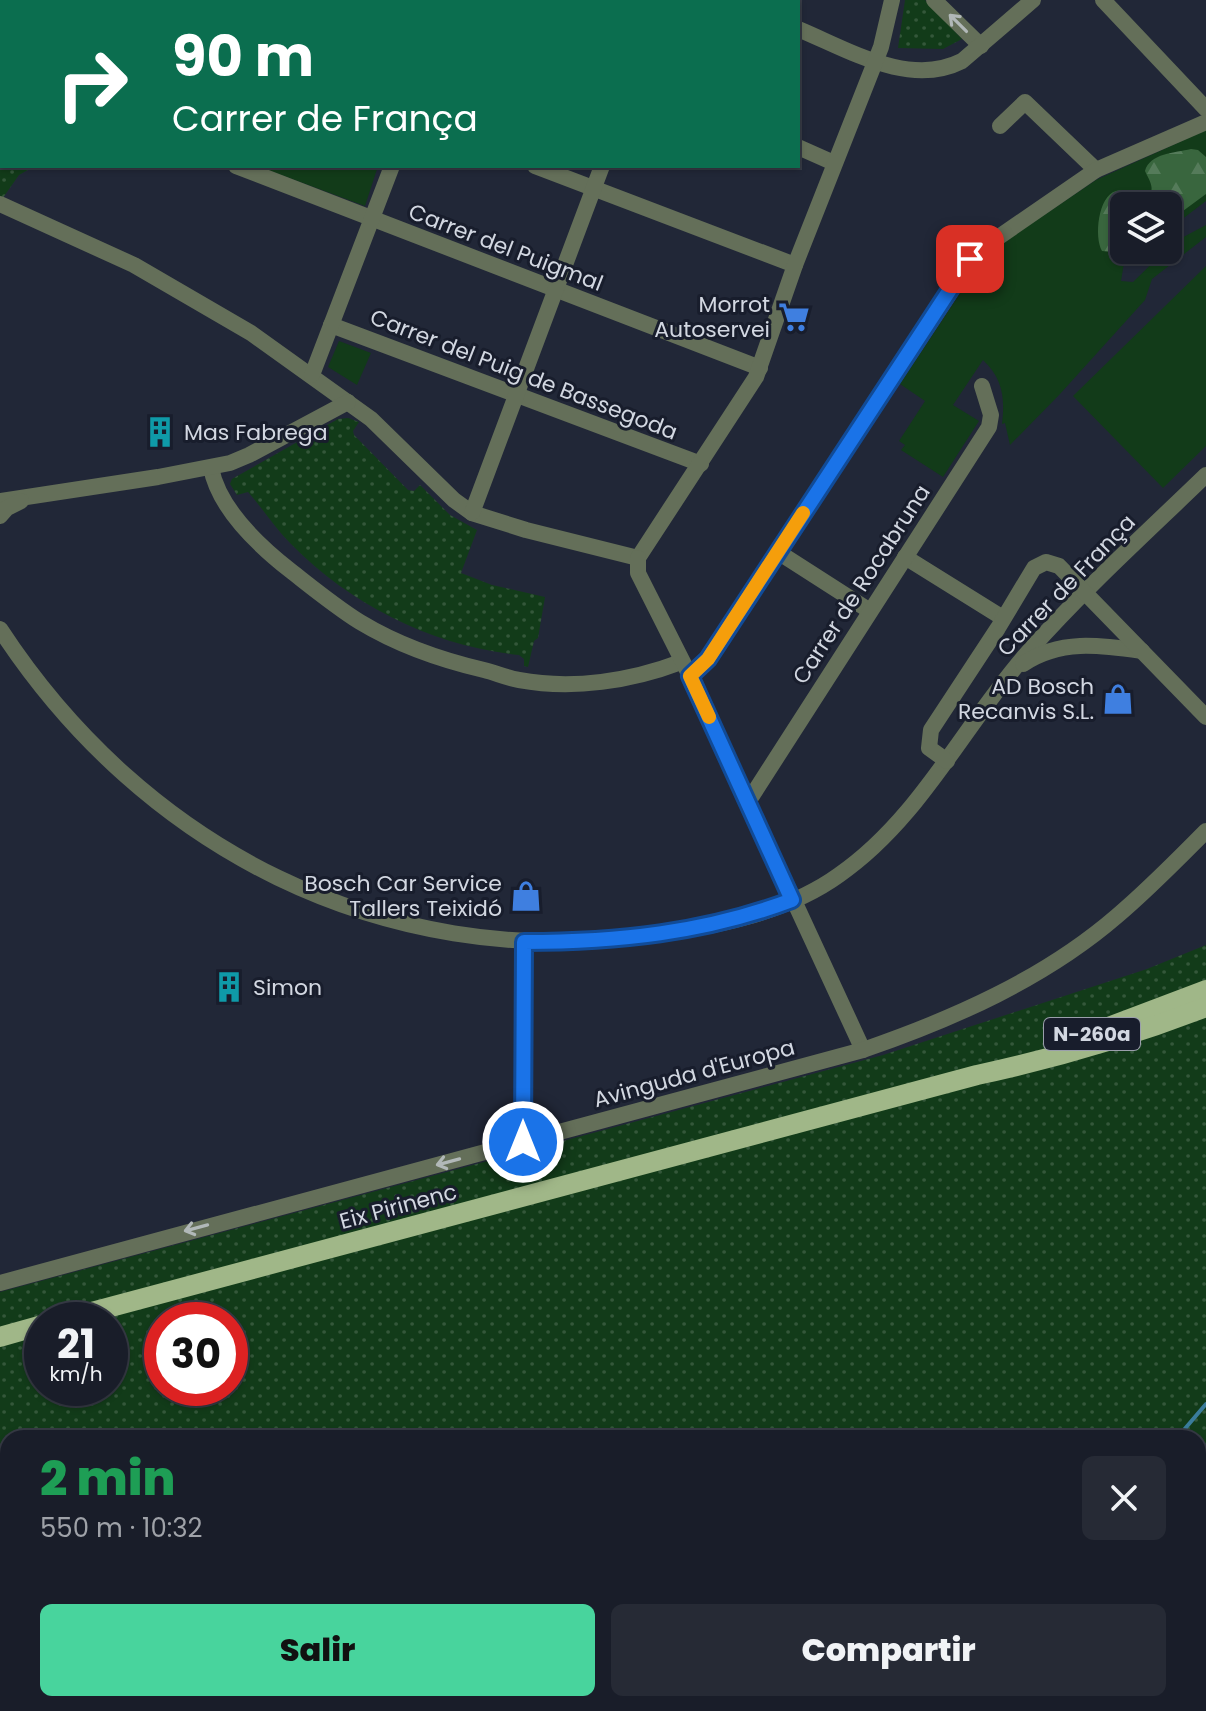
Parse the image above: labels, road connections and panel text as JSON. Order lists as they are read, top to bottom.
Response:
{
  "streets": {
    "main road": ["N-260a", "Eix Pirinenc"],
    "street": [
      "Carrer del Puigmal",
      "Carrer del Puig de Bassegoda",
      "Carrer de Rocabruna",
      "Carrer de França",
      "Avinguda d'Europa"
    ]
  },
  "one_way": ["Avinguda d'Europa"],
  "places": {
    "supermarket": ["Morrot Autoservei"],
    "building": ["Mas Fabrega", "Simon"],
    "shop": ["AD Bosch Recanvis S.L.", "Bosch Car Service Tallers Teixidó"]
  },
  "page": {
    "turn": ["90 m", "Carrer de França"],
    "speed": "21 km/h",
    "limit": "30",
    "heading": ["2 min", "550 m · 10:32"],
    "buttons": ["Salir", "Compartir"]
  }
}
